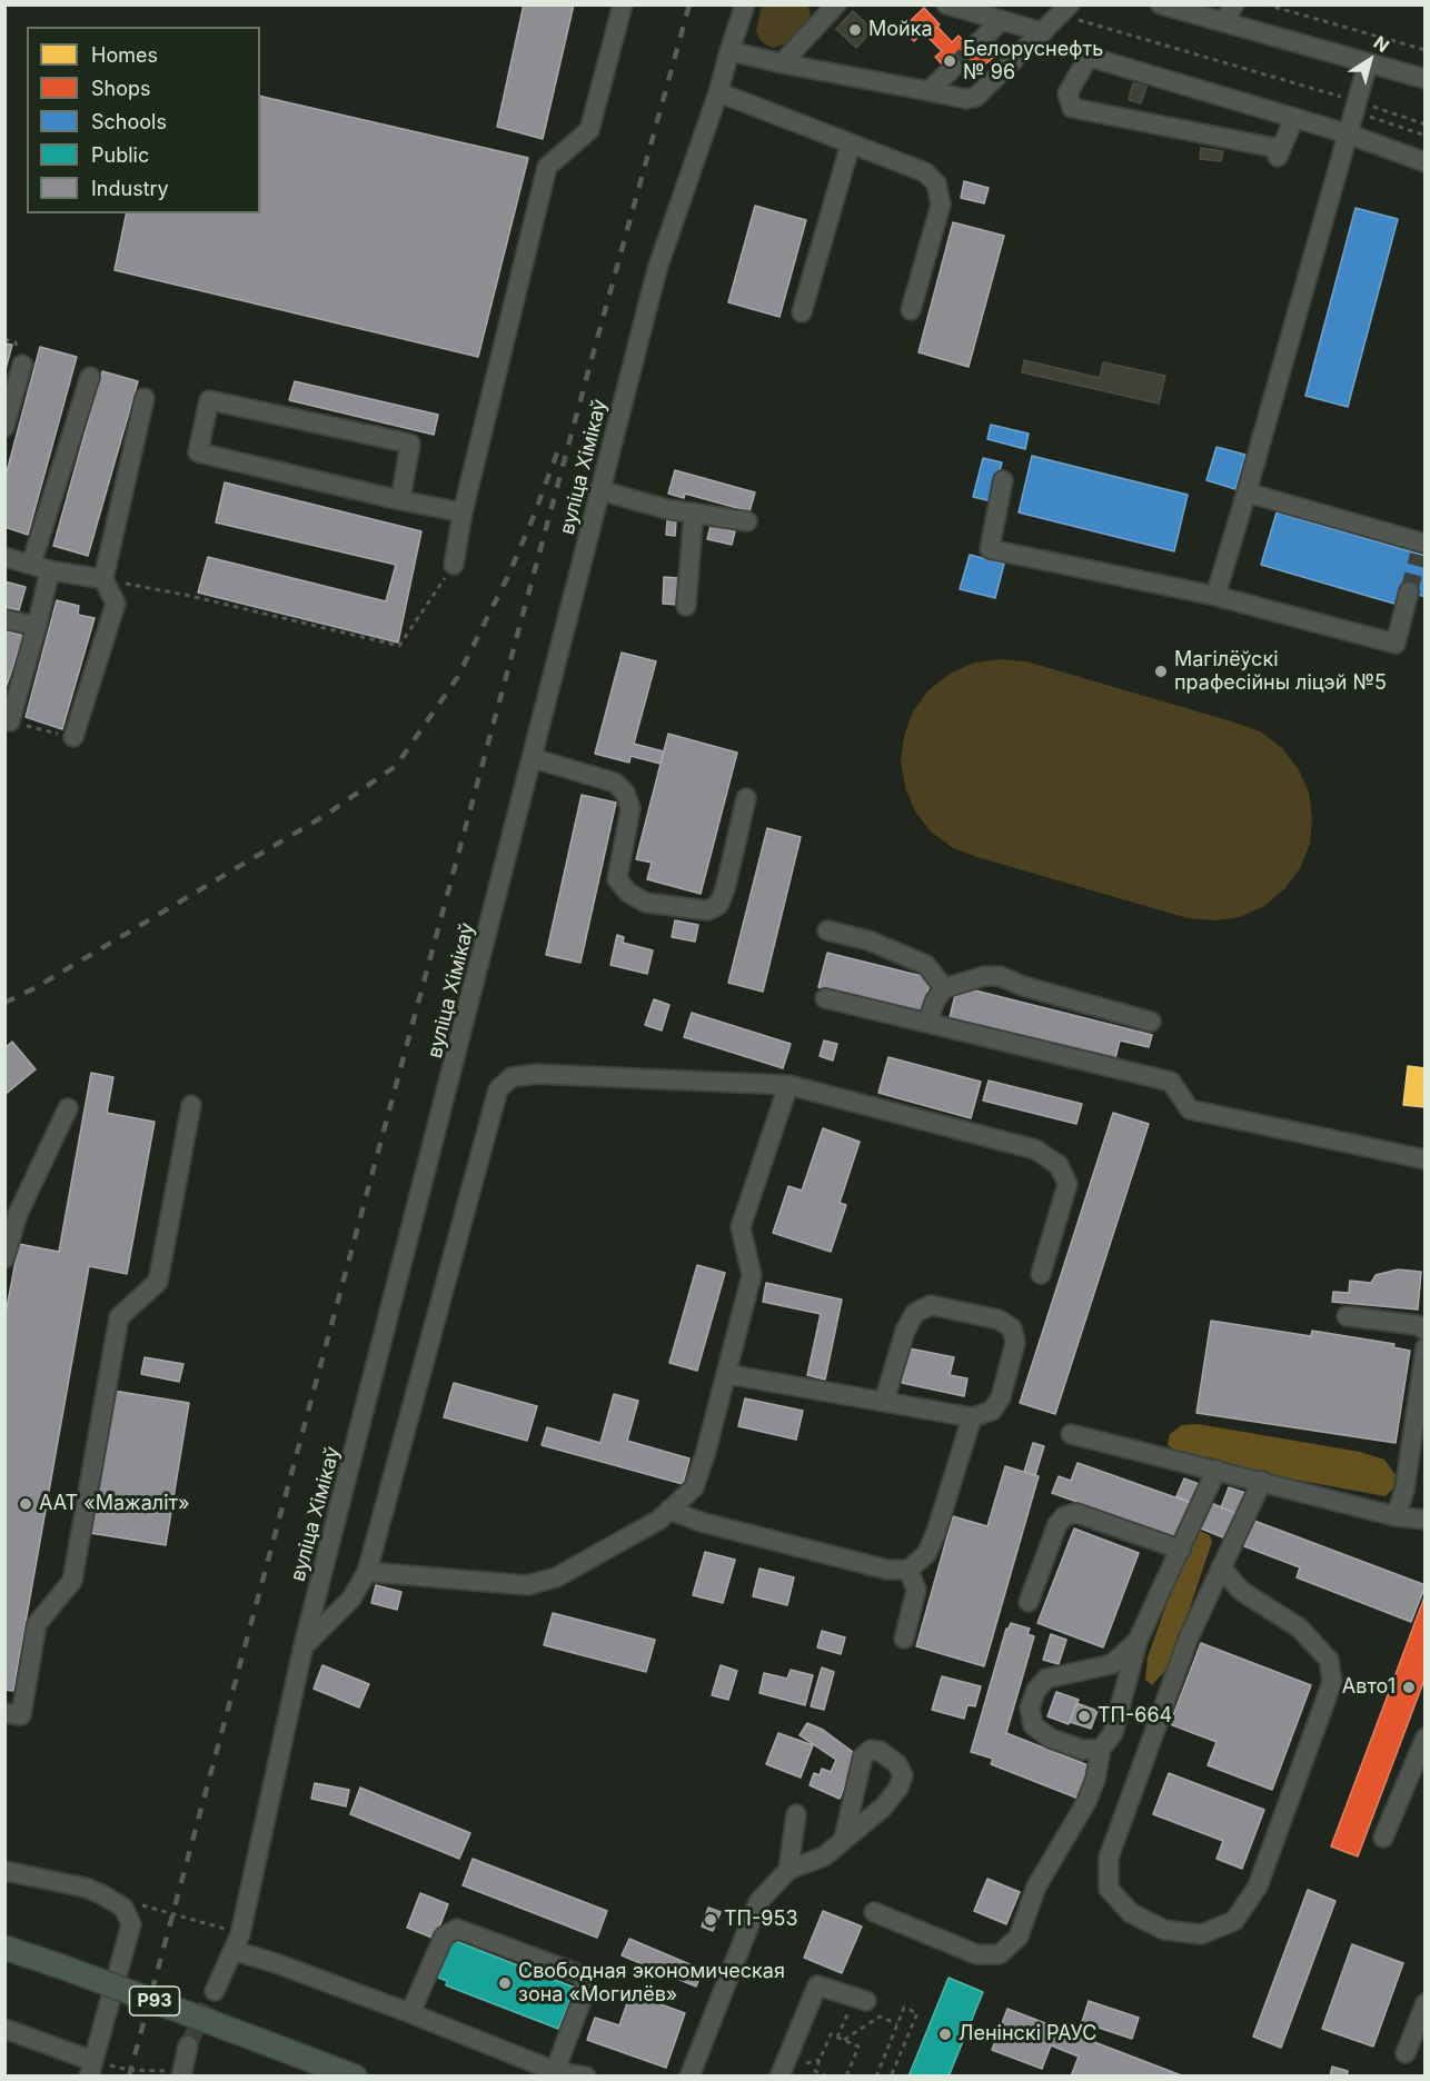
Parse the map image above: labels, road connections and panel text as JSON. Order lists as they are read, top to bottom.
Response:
{
  "streets": {
    "main road": ["Р93"],
    "street": ["вуліца Хімікаў"]
  },
  "places": [
    "Мойка",
    "Белоруснефть № 96",
    "Магілёўскі прафесійны ліцэй №5",
    "ААТ «Мажаліт»",
    "Авто1",
    "ТП-664",
    "ТП-953",
    "Свободная экономическая зона «Могилёв»",
    "Ленінскі РАУС"
  ],
  "legend": [
    "Homes",
    "Shops",
    "Schools",
    "Public",
    "Industry"
  ],
  "north": "top right"
}
